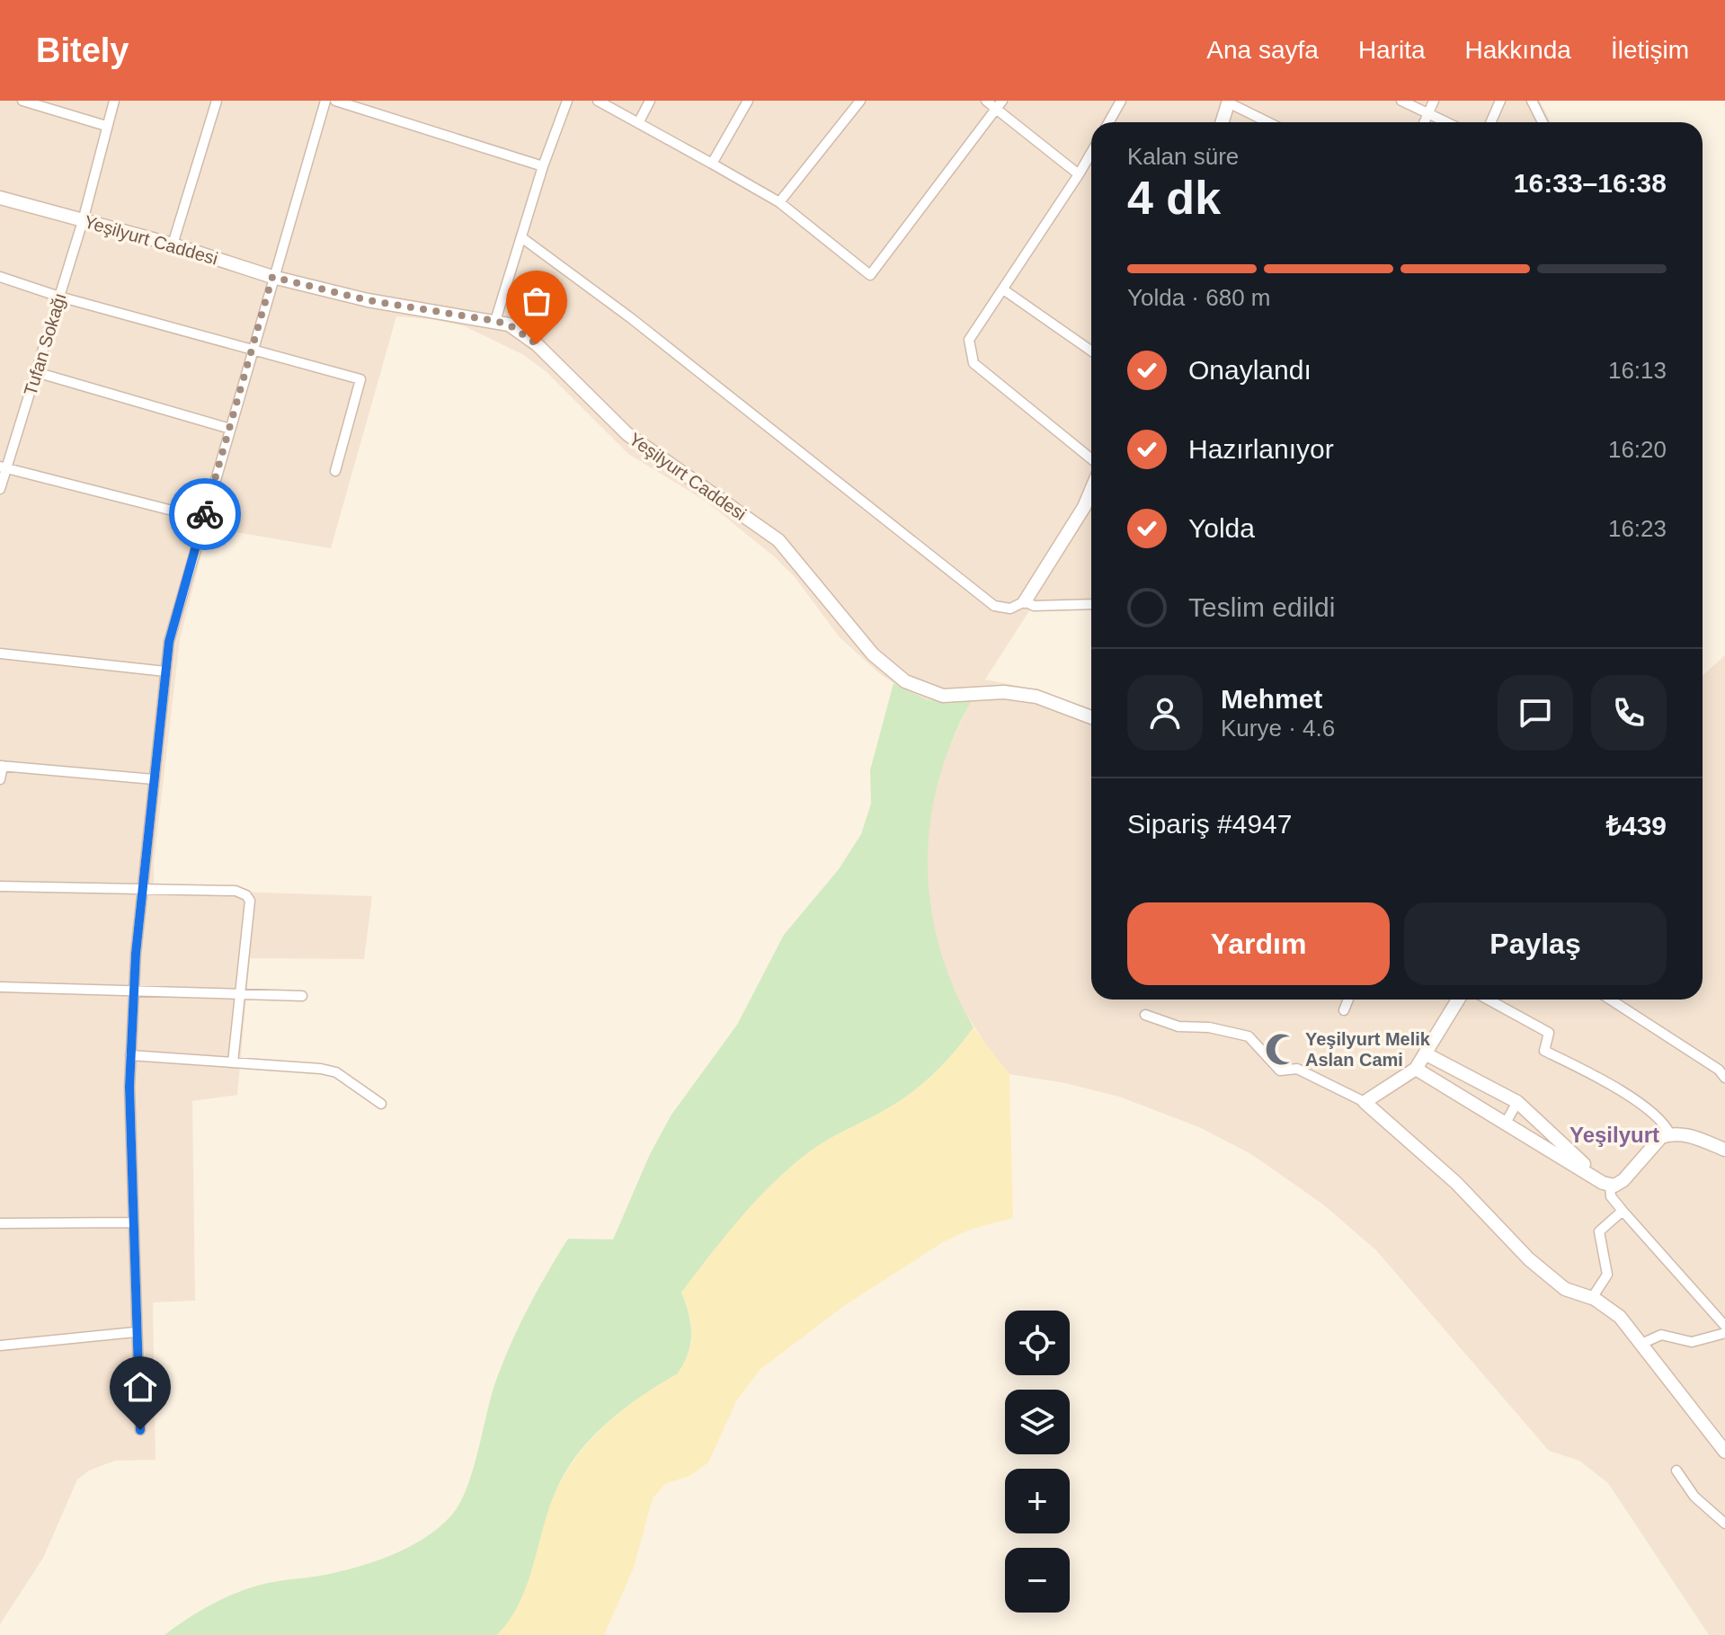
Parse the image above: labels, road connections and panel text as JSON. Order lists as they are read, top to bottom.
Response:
{
  "streets": {
    "street": ["Yeşilyurt Caddesi", "Tufan Sokağı"]
  },
  "crossings": [
    ["Yeşilyurt Caddesi", "Tufan Sokağı"]
  ],
  "districts": ["Yeşilyurt"],
  "places": {
    "mosque": ["Yeşilyurt Melik Aslan Cami"]
  },
  "page": {
    "header": "Bitely",
    "nav": [
      "Ana sayfa",
      "Harita",
      "Hakkında",
      "İletişim"
    ],
    "heading": ["4 dk", "Kalan süre", "16:33–16:38"],
    "panel": [
      "Mehmet",
      "Kurye · 4.6",
      "Sipariş #4947",
      "₺439"
    ],
    "bar": "Yolda · 680 m",
    "list": [
      ["Onaylandı", "16:13"],
      ["Hazırlanıyor", "16:20"],
      ["Yolda", "16:23"],
      "Teslim edildi"
    ],
    "buttons": ["Yardım", "Paylaş"],
    "map_buttons": ["+", "−"]
  }
}
